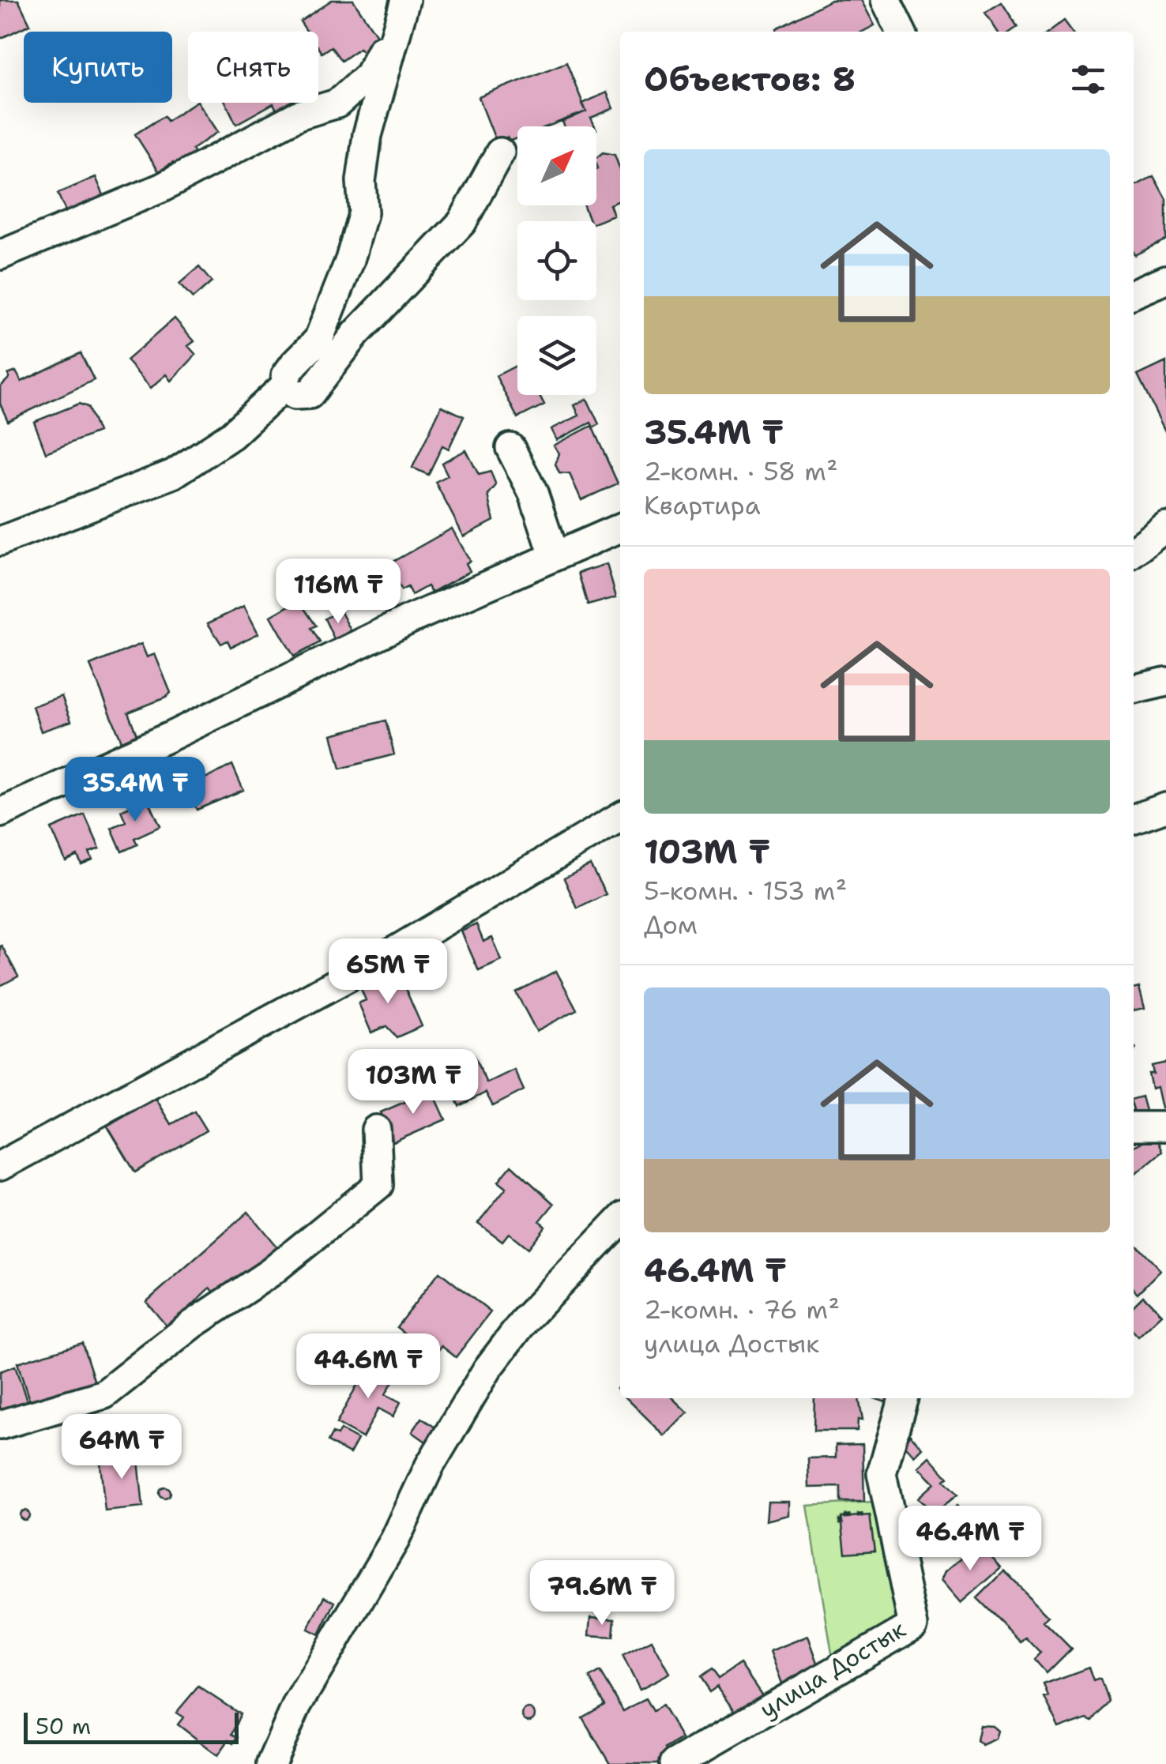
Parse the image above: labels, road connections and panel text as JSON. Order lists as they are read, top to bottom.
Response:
{
  "streets": {
    "street": ["улица Достык"]
  },
  "scale_bar": "50 m",
  "north": "top right",
  "page": {
    "chip": ["Купить", "Снять"],
    "heading": "Объектов: 8",
    "list": [
      {
        "name": "35.4M ₸",
        "note": "2-комн. · 58 m² · Квартира"
      },
      {
        "name": "103M ₸",
        "note": "5-комн. · 153 m² · Дом"
      },
      {
        "name": "46.4M ₸",
        "note": "2-комн. · 76 m² · улица Достык"
      }
    ],
    "price": [
      "116M ₸",
      "35.4M ₸",
      "65M ₸",
      "103M ₸",
      "44.6M ₸",
      "64M ₸",
      "46.4M ₸",
      "79.6M ₸"
    ],
    "scale": "50 m"
  }
}
